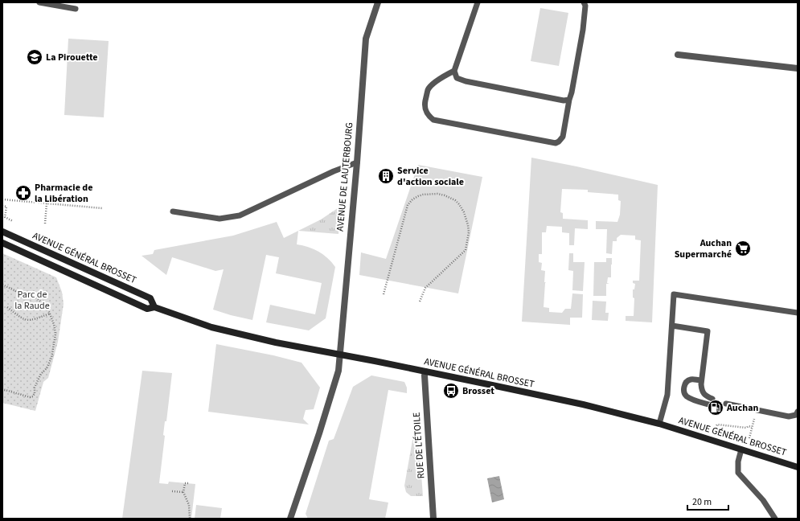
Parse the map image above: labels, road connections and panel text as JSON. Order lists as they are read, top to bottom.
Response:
{
  "streets": {
    "main road": ["AVENUE GÉNÉRAL BROSSET"],
    "street": ["AVENUE DE LAUTERBOURG", "RUE DE L'ÉTOILE"]
  },
  "crossings": [
    ["AVENUE DE LAUTERBOURG", "AVENUE GÉNÉRAL BROSSET"],
    ["AVENUE GÉNÉRAL BROSSET", "RUE DE L'ÉTOILE"]
  ],
  "parks": ["Parc de la Raude"],
  "places": {
    "school or university": ["La Pirouette"],
    "building": ["Service d'action sociale"],
    "pharmacy": ["Pharmacie de la Libération"],
    "supermarket": ["Auchan Supermarché"],
    "bus stop": ["Brosset"],
    "fuel station": ["Auchan"]
  },
  "scale_bar": "20 m"
}
